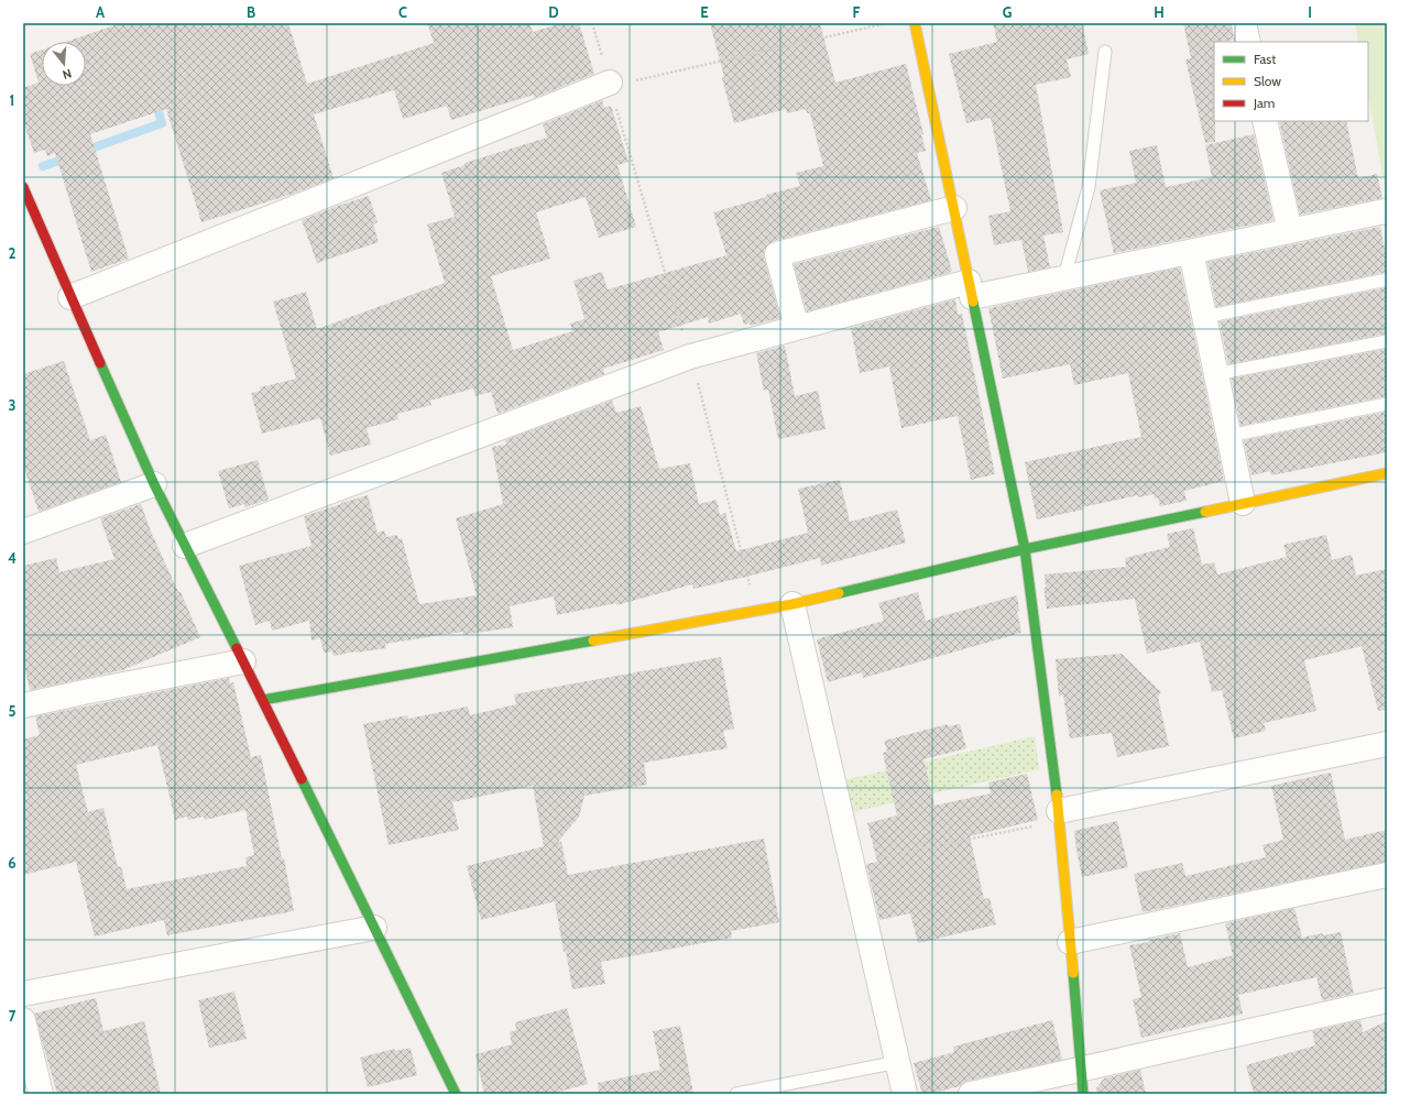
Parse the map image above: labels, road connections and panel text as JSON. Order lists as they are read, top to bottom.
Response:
{
  "legend": ["Fast", "Slow", "Jam"],
  "north": "bottom",
  "grid": {
    "columns": [
      "A",
      "B",
      "C",
      "D",
      "E",
      "F",
      "G",
      "H",
      "I"
    ],
    "rows": [
      "1",
      "2",
      "3",
      "4",
      "5",
      "6",
      "7"
    ]
  }
}
